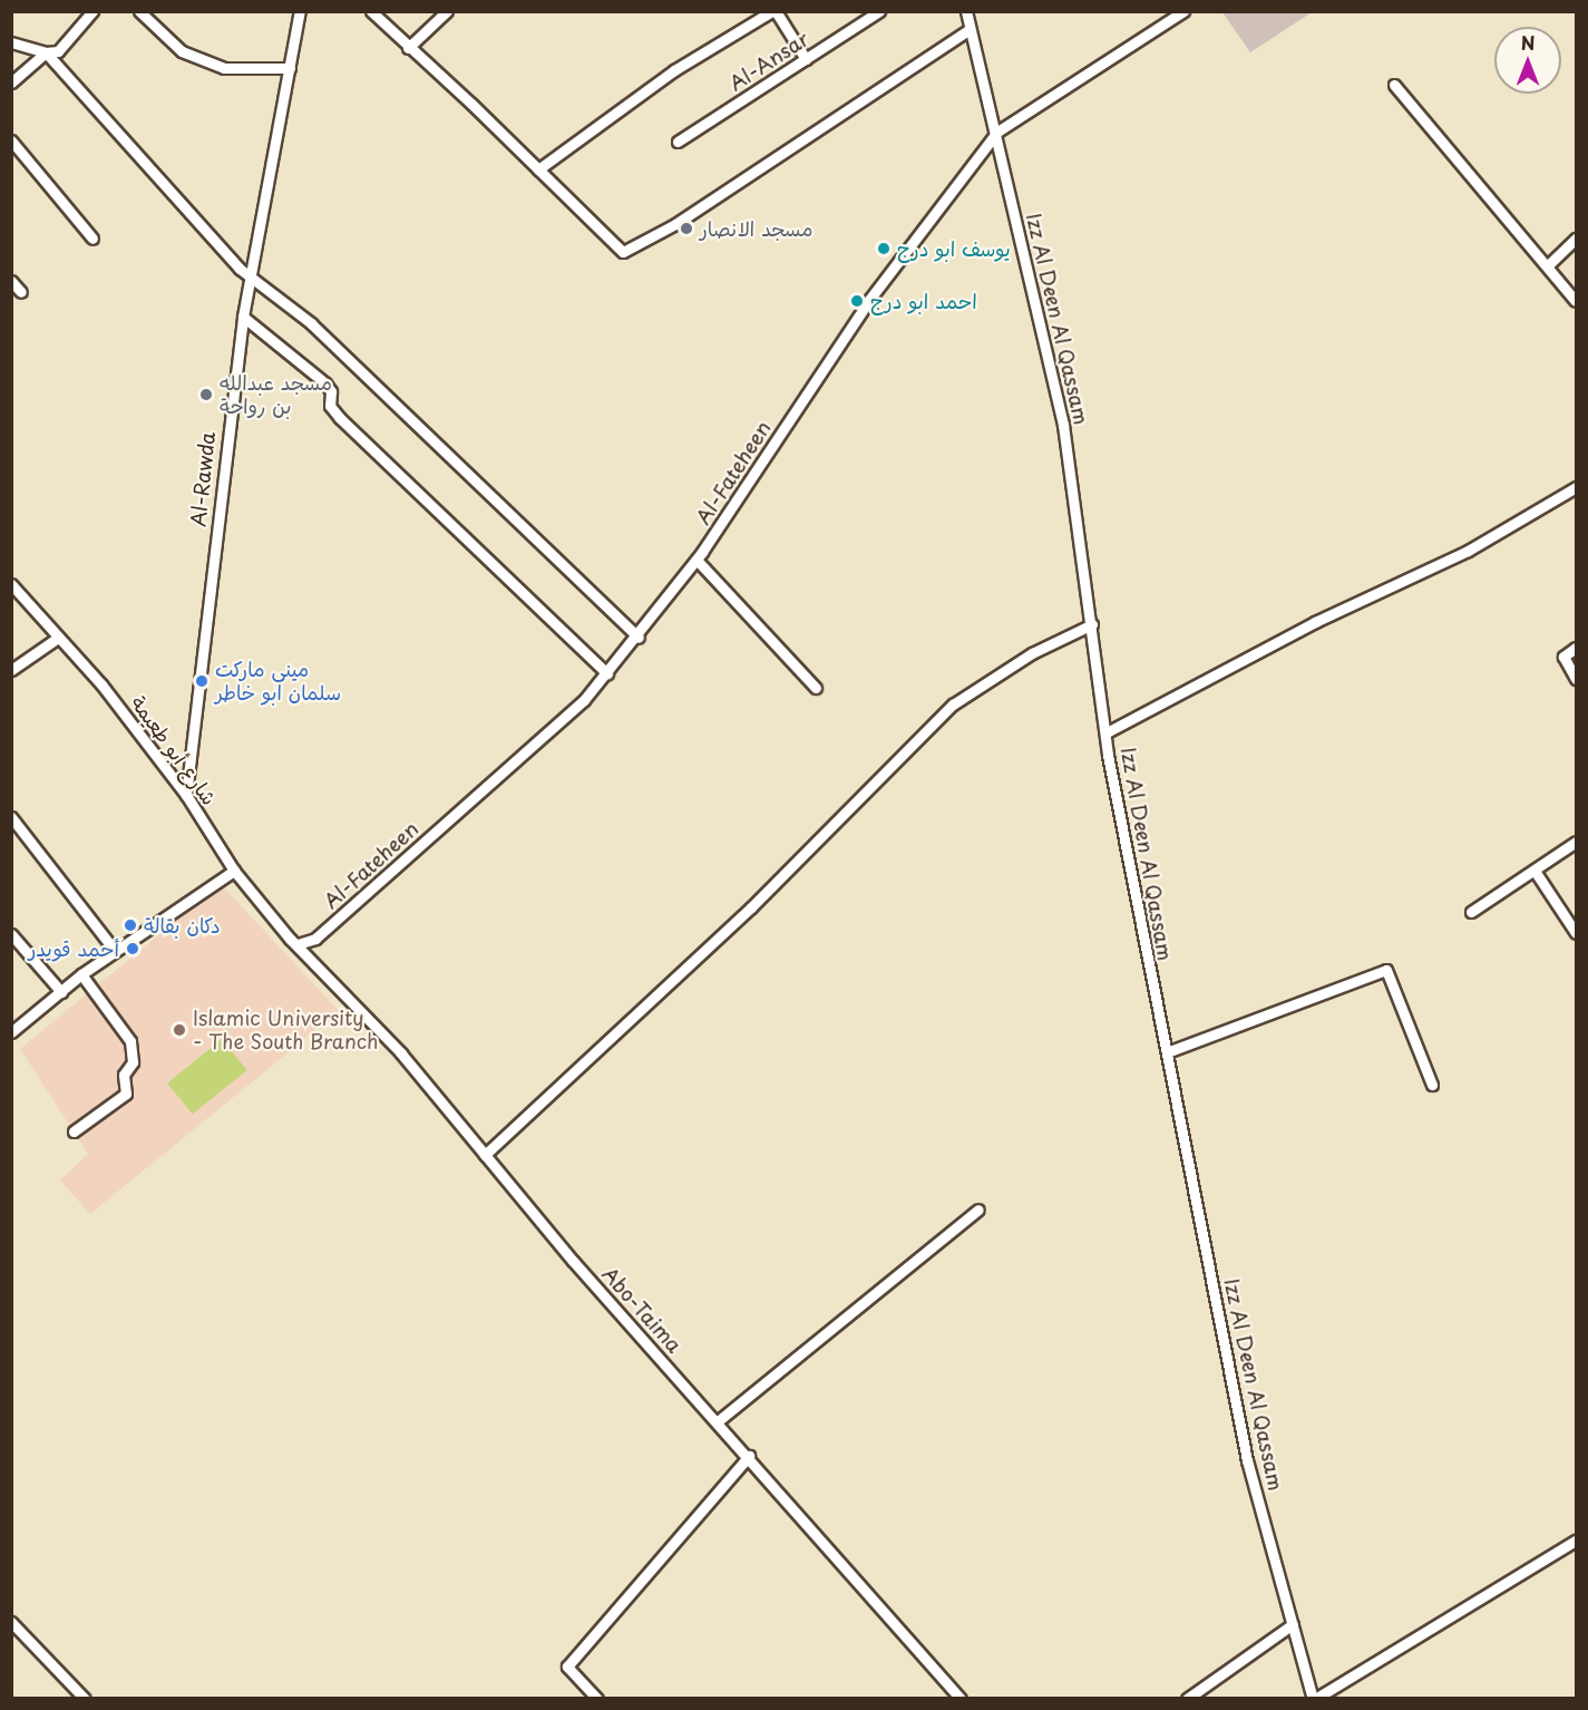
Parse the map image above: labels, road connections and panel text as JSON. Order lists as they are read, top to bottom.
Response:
{
  "streets": {
    "street": [
      "Al-Ansar",
      "Izz Al Deen Al Qassam",
      "Al-Fateheen",
      "Al-Rawda",
      "شارع أبو طعيمة",
      "Abo-Taima"
    ]
  },
  "crossings": [
    ["Izz Al Deen Al Qassam", "Al-Fateheen"],
    ["Al-Fateheen", "شارع أبو طعيمة"],
    ["Al-Fateheen", "Abo-Taima"],
    ["Al-Rawda", "شارع أبو طعيمة"],
    ["شارع أبو طعيمة", "Abo-Taima"]
  ],
  "places": [
    "مسجد الانصار",
    "يوسف ابو درج",
    "احمد ابو درج",
    "مسجد عبدالله بن رواحة",
    "ميني ماركت سلمان ابو خاطر",
    "دكان بقالة",
    "أحمد قويدر",
    "Islamic University - The South Branch"
  ],
  "north": "top"
}
